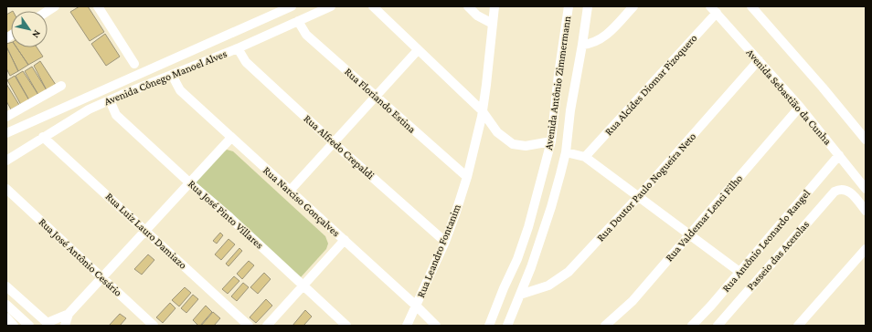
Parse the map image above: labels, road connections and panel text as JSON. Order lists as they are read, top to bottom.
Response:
{
  "streets": {
    "street": [
      "Avenida Cônego Manoel Alves",
      "Avenida Antônio Zimmermann",
      "Rua Alcídes Diomar Pizoquero",
      "Avenida Sebastião da Cunha",
      "Rua Floriando Estina",
      "Rua Alfredo Crepaldi",
      "Rua Doutor Paulo Nogueira Neto",
      "Rua Narciso Gonçalves",
      "Rua José Pinto Villares",
      "Rua Valdemar Lenci Filho",
      "Rua Luiz Lauro Damiazo",
      "Rua Antônio Leonardo Rangel",
      "Rua Leandro Fontanim",
      "Passeio das Acerolas",
      "Rua José Antônio Cesário"
    ]
  },
  "crossings": [
    ["Avenida Cônego Manoel Alves", "Rua Floriando Estina"],
    ["Avenida Cônego Manoel Alves", "Rua Alfredo Crepaldi"],
    ["Avenida Cônego Manoel Alves", "Rua Narciso Gonçalves"],
    ["Avenida Cônego Manoel Alves", "Rua José Pinto Villares"],
    ["Avenida Cônego Manoel Alves", "Rua Luiz Lauro Damiazo"],
    ["Avenida Antônio Zimmermann", "Rua Doutor Paulo Nogueira Neto"],
    ["Rua Alcídes Diomar Pizoquero", "Avenida Sebastião da Cunha"],
    ["Avenida Sebastião da Cunha", "Rua Doutor Paulo Nogueira Neto"],
    ["Avenida Sebastião da Cunha", "Rua Valdemar Lenci Filho"],
    ["Avenida Sebastião da Cunha", "Rua Antônio Leonardo Rangel"],
    ["Rua Floriando Estina", "Rua Leandro Fontanim"],
    ["Rua Alfredo Crepaldi", "Rua Leandro Fontanim"],
    ["Rua Narciso Gonçalves", "Rua Leandro Fontanim"]
  ],
  "north": "bottom right"
}
